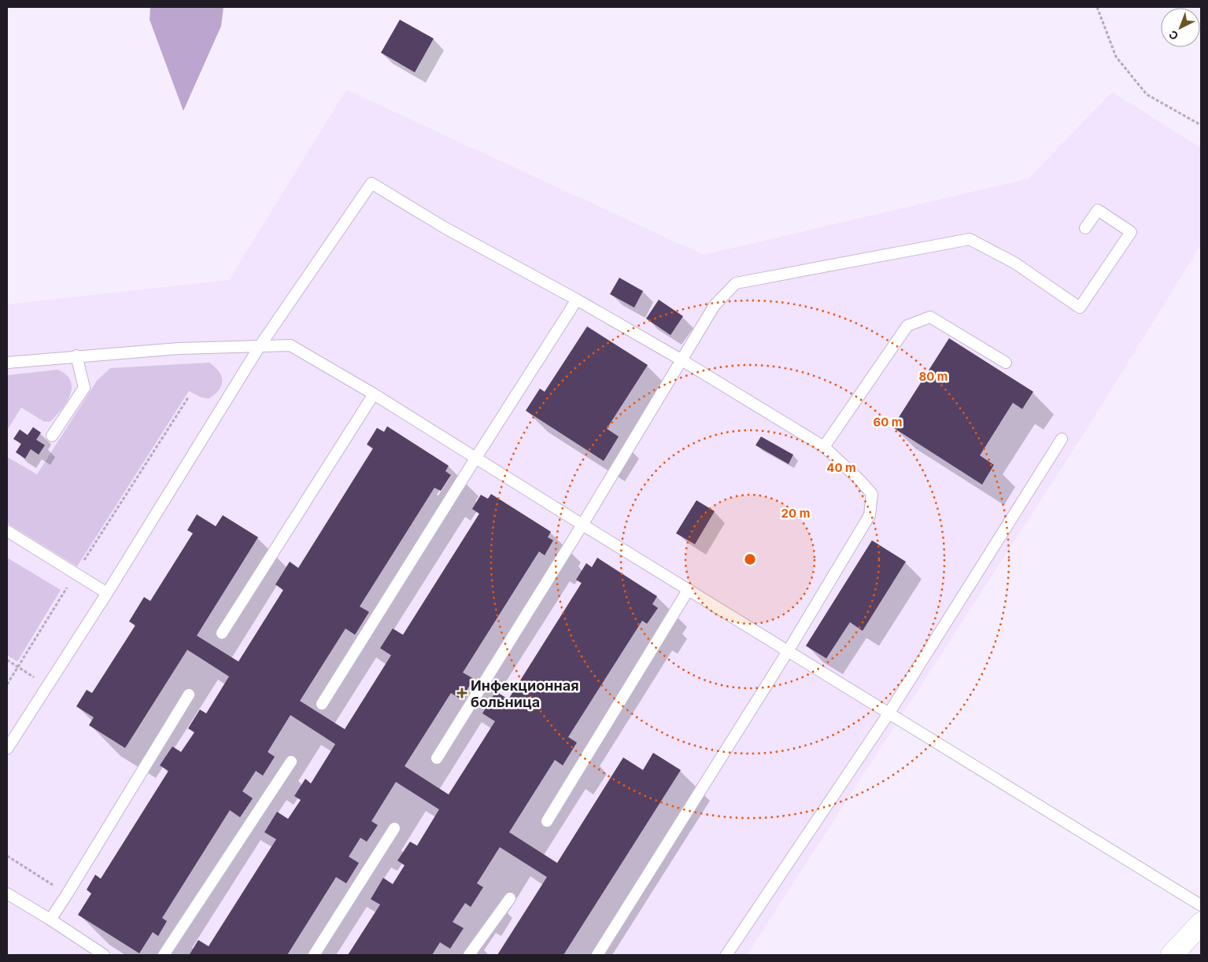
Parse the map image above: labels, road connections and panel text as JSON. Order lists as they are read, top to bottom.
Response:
{
  "places": {
    "health": ["Инфекционная больница"]
  },
  "north": "bottom left",
  "rings": [
    "80 m",
    "60 m",
    "40 m",
    "20 m"
  ]
}
